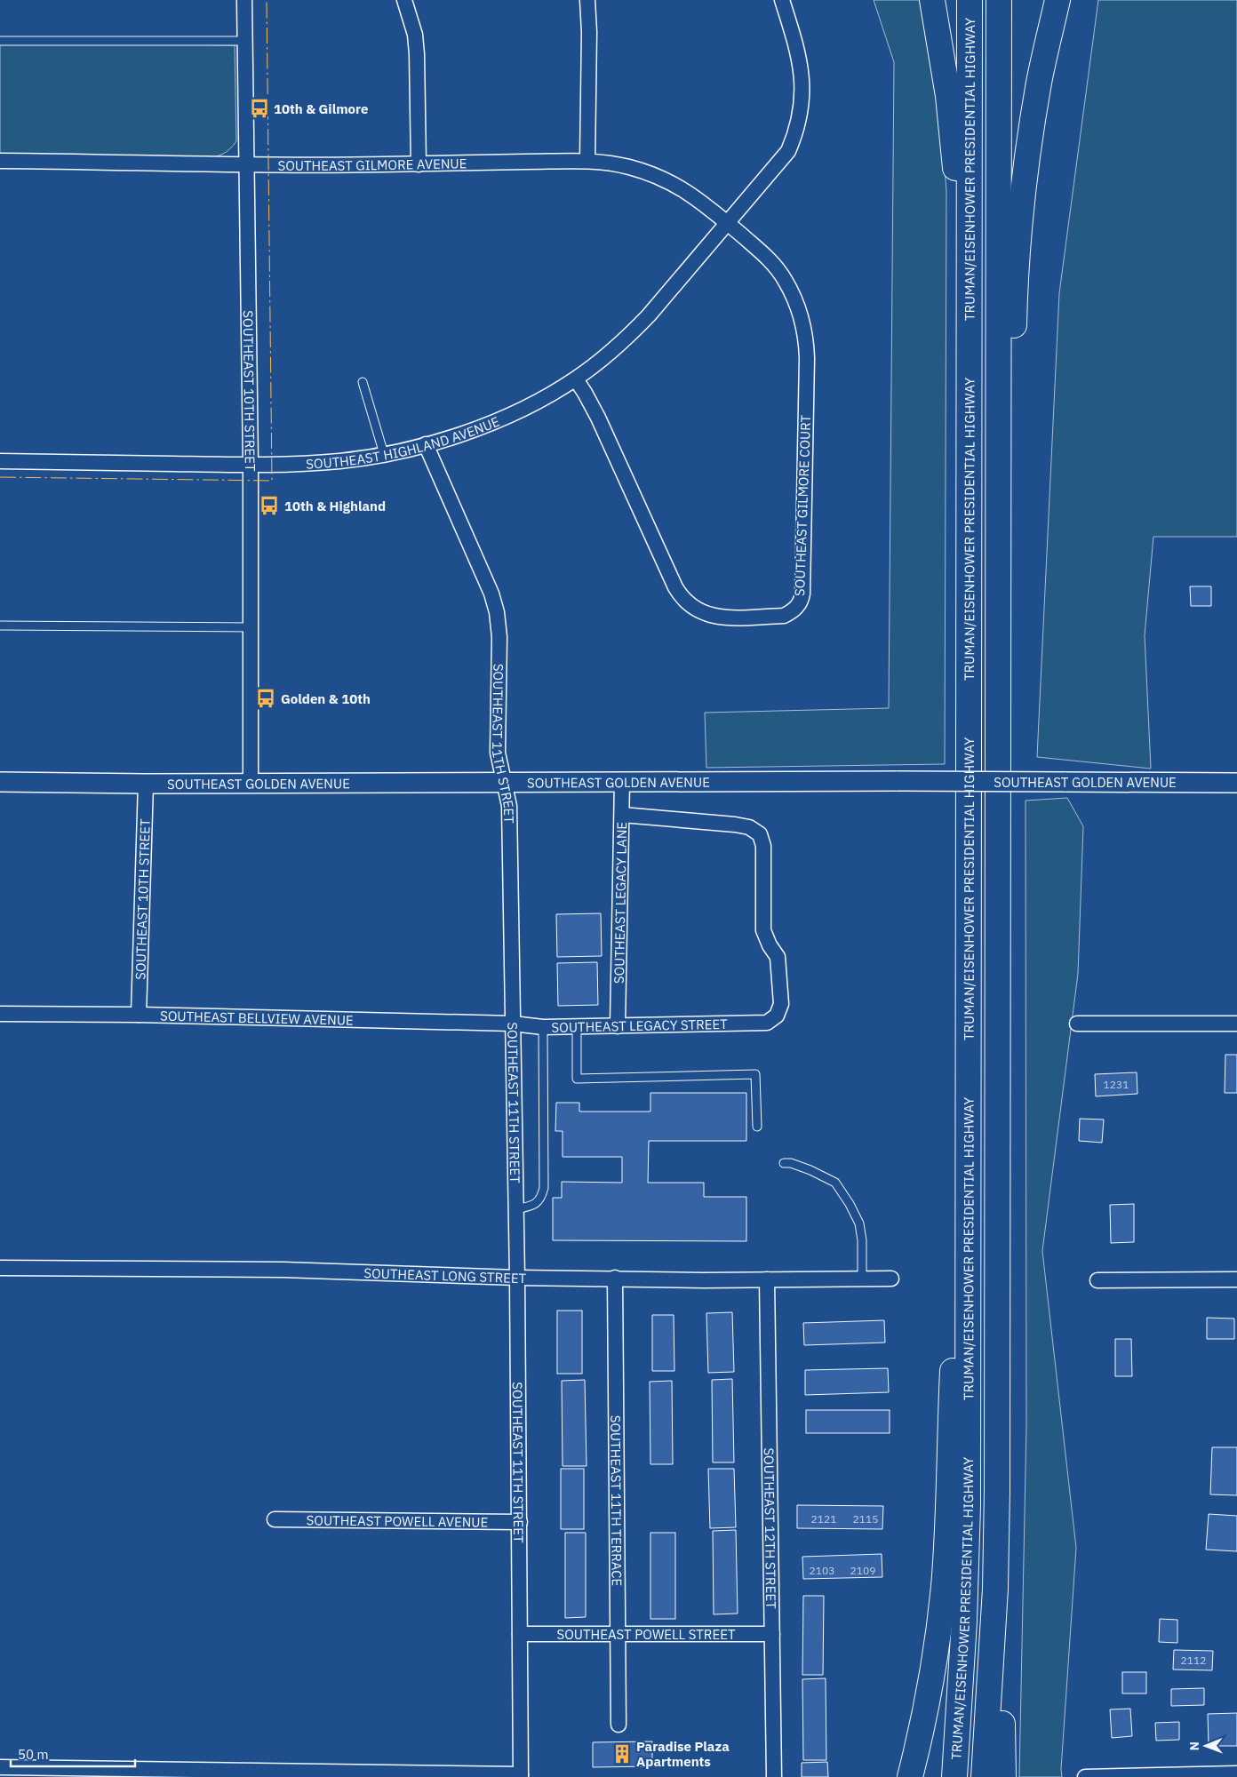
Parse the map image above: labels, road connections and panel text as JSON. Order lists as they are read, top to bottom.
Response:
{
  "streets": {
    "highway": ["TRUMAN/EISENHOWER PRESIDENTIAL HIGHWAY"],
    "street": [
      "SOUTHEAST GILMORE AVENUE",
      "SOUTHEAST 10TH STREET",
      "SOUTHEAST HIGHLAND AVENUE",
      "SOUTHEAST GILMORE COURT",
      "SOUTHEAST 11TH STREET",
      "SOUTHEAST GOLDEN AVENUE",
      "SOUTHEAST LEGACY LANE",
      "SOUTHEAST BELLVIEW AVENUE",
      "SOUTHEAST LEGACY STREET",
      "SOUTHEAST LONG STREET",
      "SOUTHEAST 11TH TERRACE",
      "SOUTHEAST POWELL AVENUE",
      "SOUTHEAST 12TH STREET",
      "SOUTHEAST POWELL STREET"
    ]
  },
  "crossings": [
    ["SOUTHEAST GILMORE AVENUE", "SOUTHEAST 10TH STREET"],
    ["SOUTHEAST GILMORE AVENUE", "SOUTHEAST HIGHLAND AVENUE"],
    ["SOUTHEAST GILMORE AVENUE", "SOUTHEAST GILMORE COURT"],
    ["SOUTHEAST 10TH STREET", "SOUTHEAST HIGHLAND AVENUE"],
    ["SOUTHEAST 10TH STREET", "SOUTHEAST GOLDEN AVENUE"],
    ["SOUTHEAST 10TH STREET", "SOUTHEAST BELLVIEW AVENUE"],
    ["SOUTHEAST HIGHLAND AVENUE", "SOUTHEAST GILMORE COURT"],
    ["SOUTHEAST HIGHLAND AVENUE", "SOUTHEAST 11TH STREET"],
    ["SOUTHEAST 11TH STREET", "SOUTHEAST GOLDEN AVENUE"],
    ["SOUTHEAST 11TH STREET", "SOUTHEAST BELLVIEW AVENUE"],
    ["SOUTHEAST 11TH STREET", "SOUTHEAST LEGACY STREET"],
    ["SOUTHEAST 11TH STREET", "SOUTHEAST LONG STREET"],
    ["SOUTHEAST 11TH STREET", "SOUTHEAST POWELL AVENUE"],
    ["SOUTHEAST 11TH STREET", "SOUTHEAST POWELL STREET"],
    ["SOUTHEAST GOLDEN AVENUE", "SOUTHEAST LEGACY LANE"],
    ["SOUTHEAST LEGACY LANE", "SOUTHEAST LEGACY STREET"],
    ["SOUTHEAST BELLVIEW AVENUE", "SOUTHEAST LEGACY STREET"],
    ["SOUTHEAST LONG STREET", "SOUTHEAST 11TH TERRACE"],
    ["SOUTHEAST LONG STREET", "SOUTHEAST 12TH STREET"],
    ["SOUTHEAST 11TH TERRACE", "SOUTHEAST POWELL STREET"],
    ["SOUTHEAST 12TH STREET", "SOUTHEAST POWELL STREET"]
  ],
  "places": {
    "bus stop": ["10th & Gilmore", "10th & Highland", "Golden & 10th"],
    "building": ["Paradise Plaza Apartments"]
  },
  "house_numbers": [
    "1231",
    "2121",
    "2115",
    "2103",
    "2109",
    "2112"
  ],
  "scale_bar": "50 m",
  "north": "left"
}
